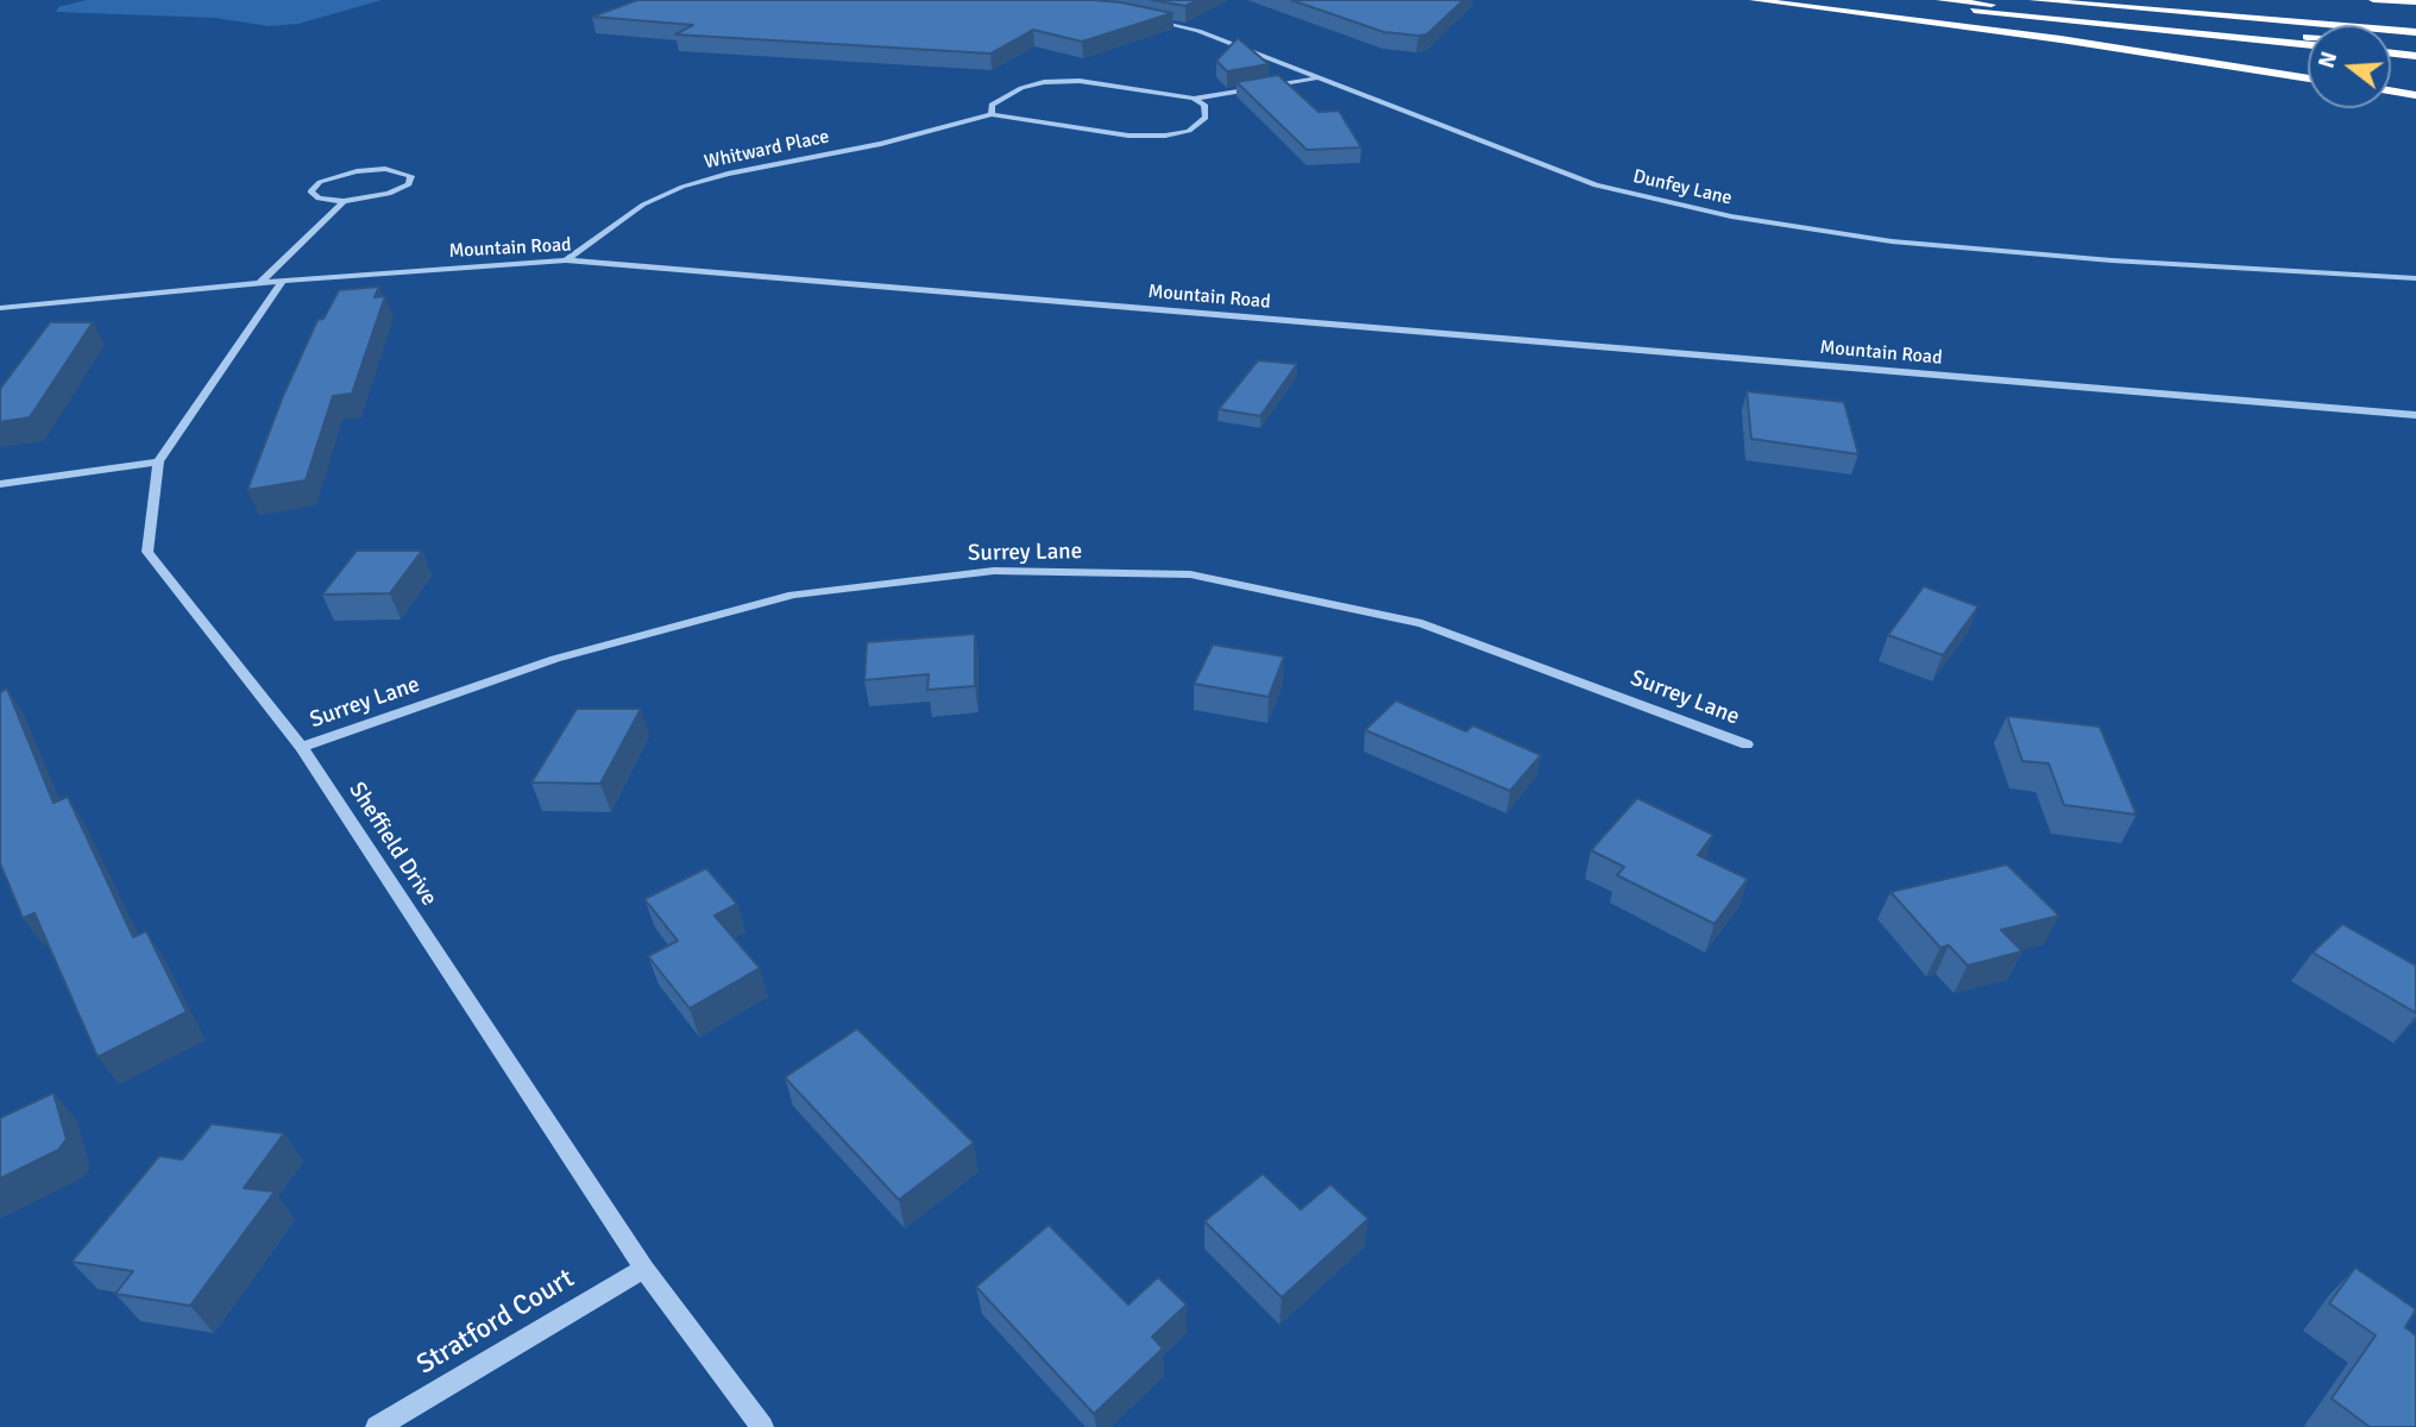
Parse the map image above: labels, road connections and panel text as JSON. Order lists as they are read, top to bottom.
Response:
{
  "streets": {
    "street": [
      "Whitward Place",
      "Dunfey Lane",
      "Mountain Road",
      "Surrey Lane",
      "Sheffield Drive",
      "Stratford Court"
    ]
  },
  "crossings": [
    ["Whitward Place", "Dunfey Lane"],
    ["Whitward Place", "Mountain Road"],
    ["Mountain Road", "Sheffield Drive"],
    ["Surrey Lane", "Sheffield Drive"],
    ["Sheffield Drive", "Stratford Court"]
  ],
  "north": "left"
}
